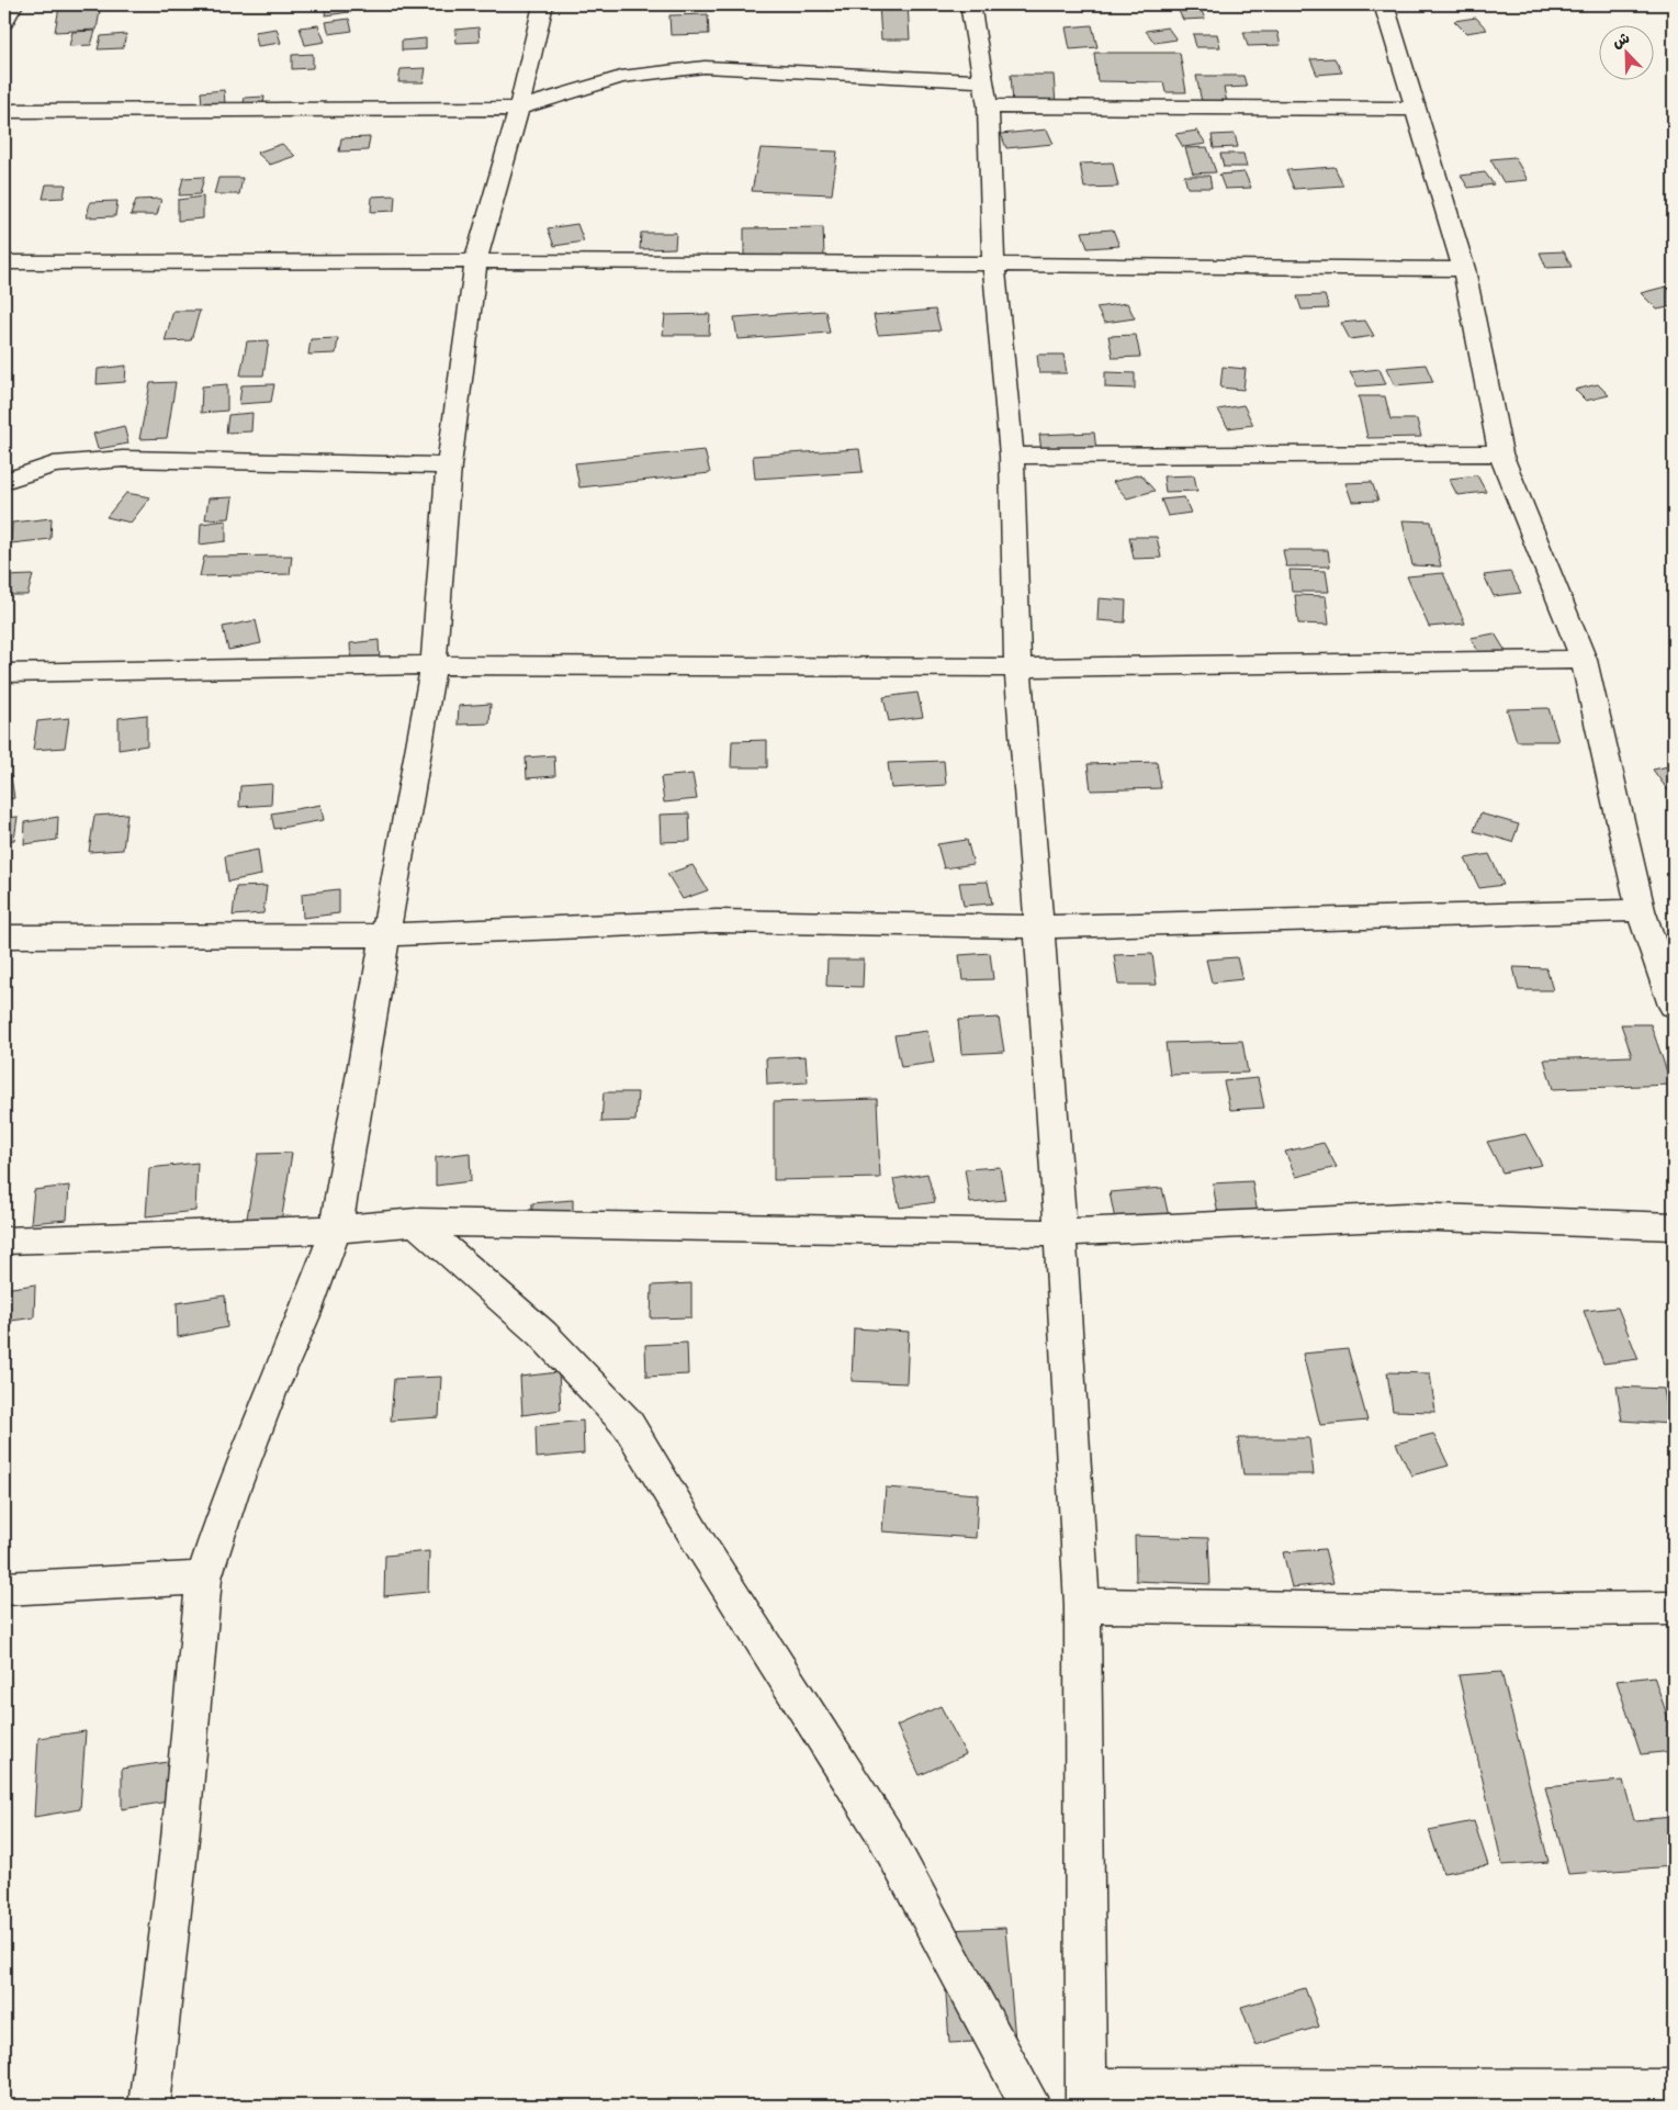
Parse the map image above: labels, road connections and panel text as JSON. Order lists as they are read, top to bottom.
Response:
{
  "north": "top left"
}
